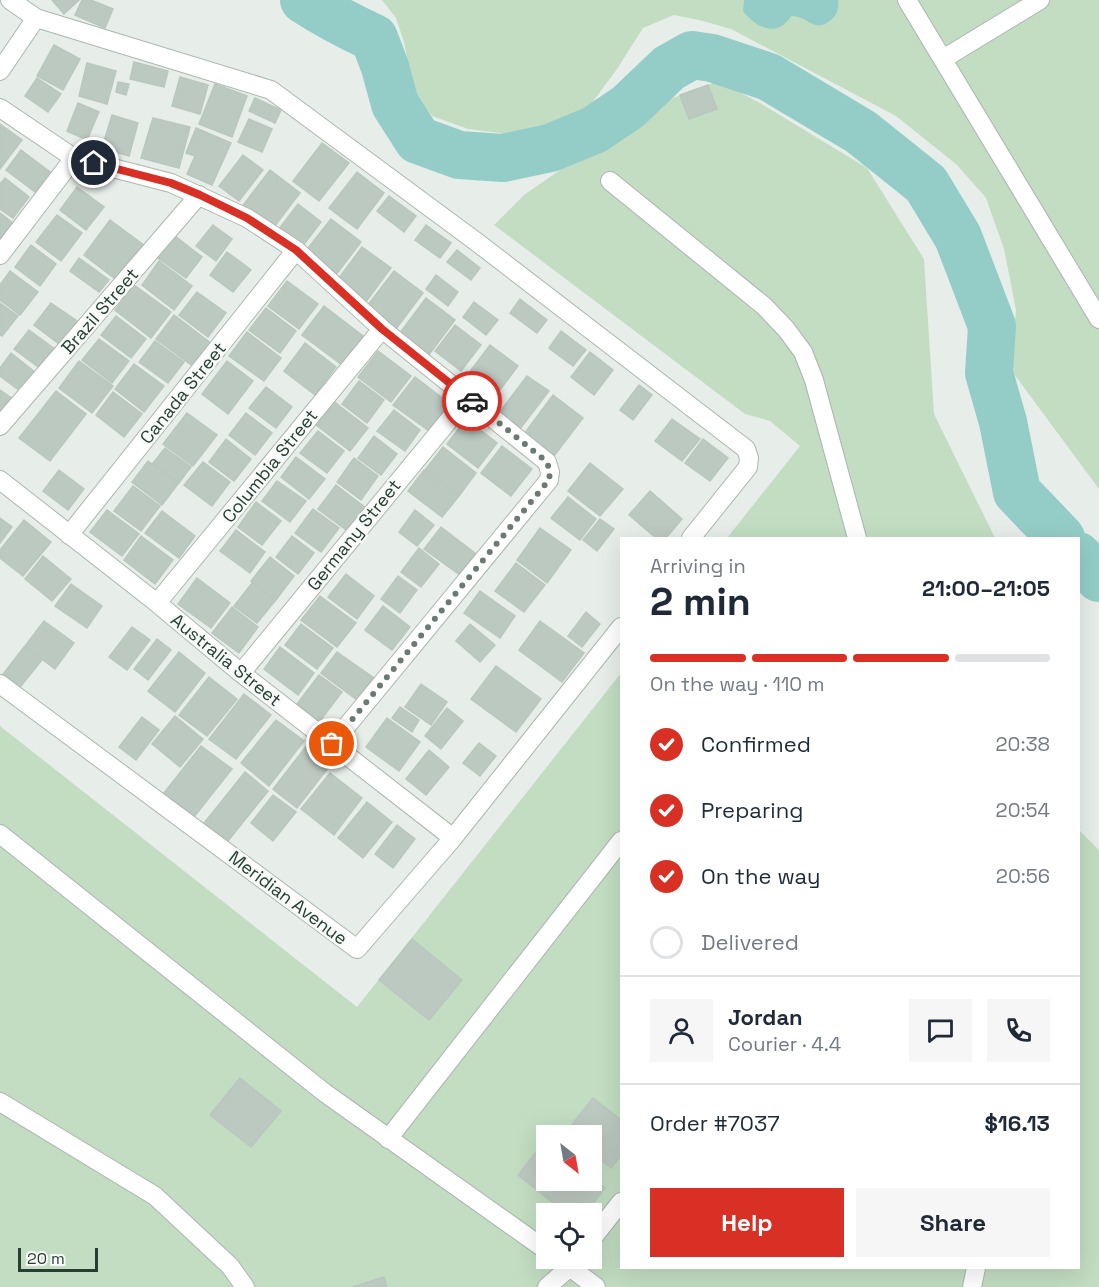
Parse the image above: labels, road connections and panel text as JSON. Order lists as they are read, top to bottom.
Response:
{
  "streets": {
    "street": [
      "Brazil Street",
      "Canada Street",
      "Columbia Street",
      "Germany Street",
      "Australia Street",
      "Meridian Avenue"
    ]
  },
  "crossings": [
    ["Canada Street", "Australia Street"],
    ["Columbia Street", "Australia Street"],
    ["Germany Street", "Australia Street"],
    ["Australia Street", "Meridian Avenue"]
  ],
  "scale_bar": "20 m",
  "north": "bottom right",
  "page": {
    "heading": ["2 min", "Arriving in", "21:00–21:05"],
    "panel": [
      "Jordan",
      "Courier · 4.4",
      "Order #7037",
      "$16.13"
    ],
    "bar": "On the way · 110 m",
    "list": [
      ["Confirmed", "20:38"],
      ["Preparing", "20:54"],
      ["On the way", "20:56"],
      "Delivered"
    ],
    "buttons": ["Help", "Share"],
    "scale": "20 m"
  }
}
